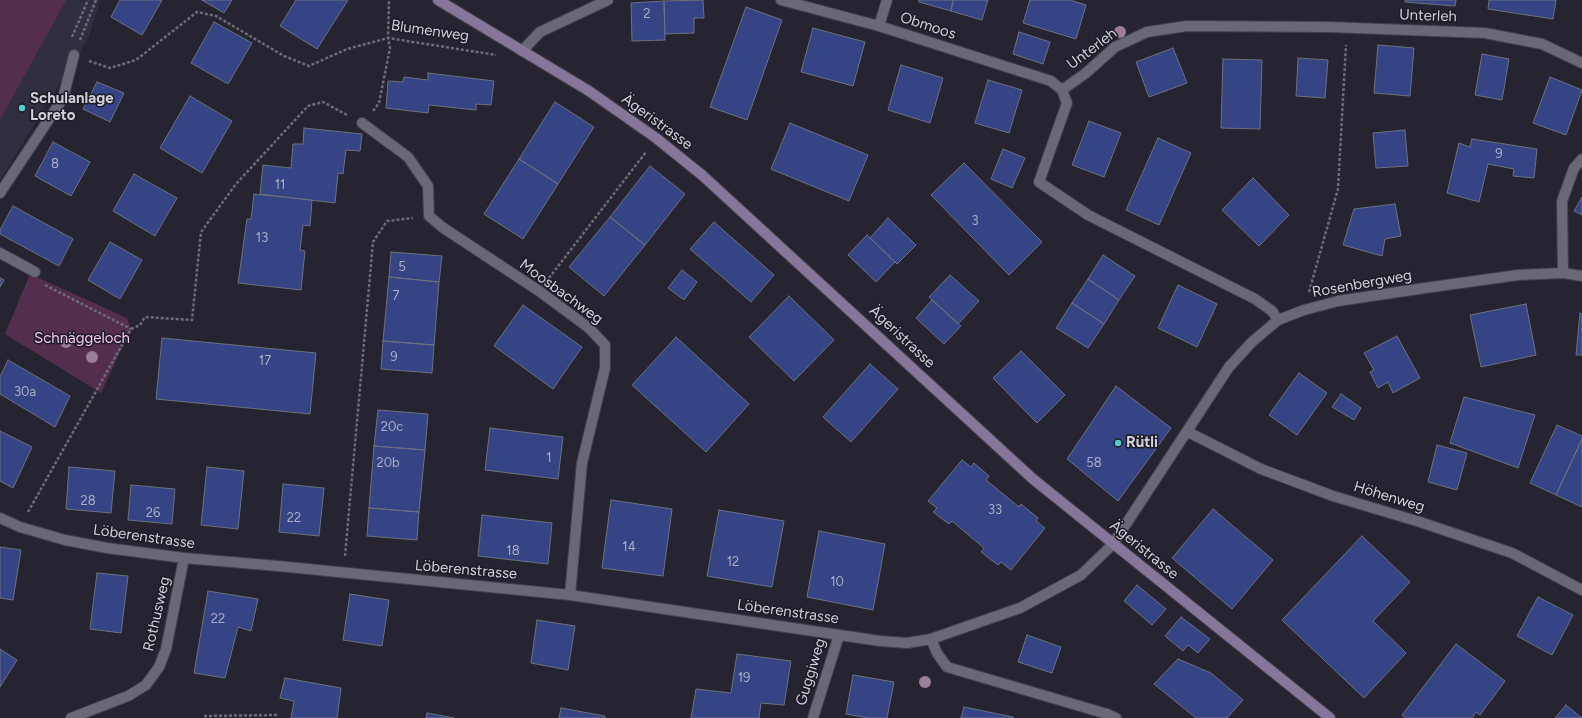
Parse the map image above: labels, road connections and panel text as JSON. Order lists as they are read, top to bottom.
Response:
{
  "streets": {
    "main road": ["Ägeristrasse"],
    "street": [
      "Unterleh",
      "Obmoos",
      "Rosenbergweg",
      "Moosbachweg",
      "Höhenweg",
      "Löberenstrasse",
      "Rothusweg",
      "Guggiweg"
    ],
    "path": ["Blumenweg"]
  },
  "crossings": [
    ["Unterleh", "Obmoos"],
    ["Unterleh", "Rosenbergweg"],
    ["Blumenweg", "Ägeristrasse"],
    ["Ägeristrasse", "Rosenbergweg"],
    ["Ägeristrasse", "Löberenstrasse"],
    ["Rosenbergweg", "Höhenweg"],
    ["Rosenbergweg", "Löberenstrasse"],
    ["Moosbachweg", "Löberenstrasse"],
    ["Löberenstrasse", "Rothusweg"],
    ["Löberenstrasse", "Guggiweg"]
  ],
  "parks": ["Schnäggeloch"],
  "places": ["Schulanlage Loreto", "Rütli"],
  "house_numbers": [
    "2",
    "9",
    "8",
    "11",
    "3",
    "13",
    "5",
    "7",
    "9",
    "17",
    "30a",
    "20c",
    "1",
    "20b",
    "58",
    "28",
    "33",
    "26",
    "22",
    "14",
    "18",
    "12",
    "10",
    "22",
    "19"
  ]
}
